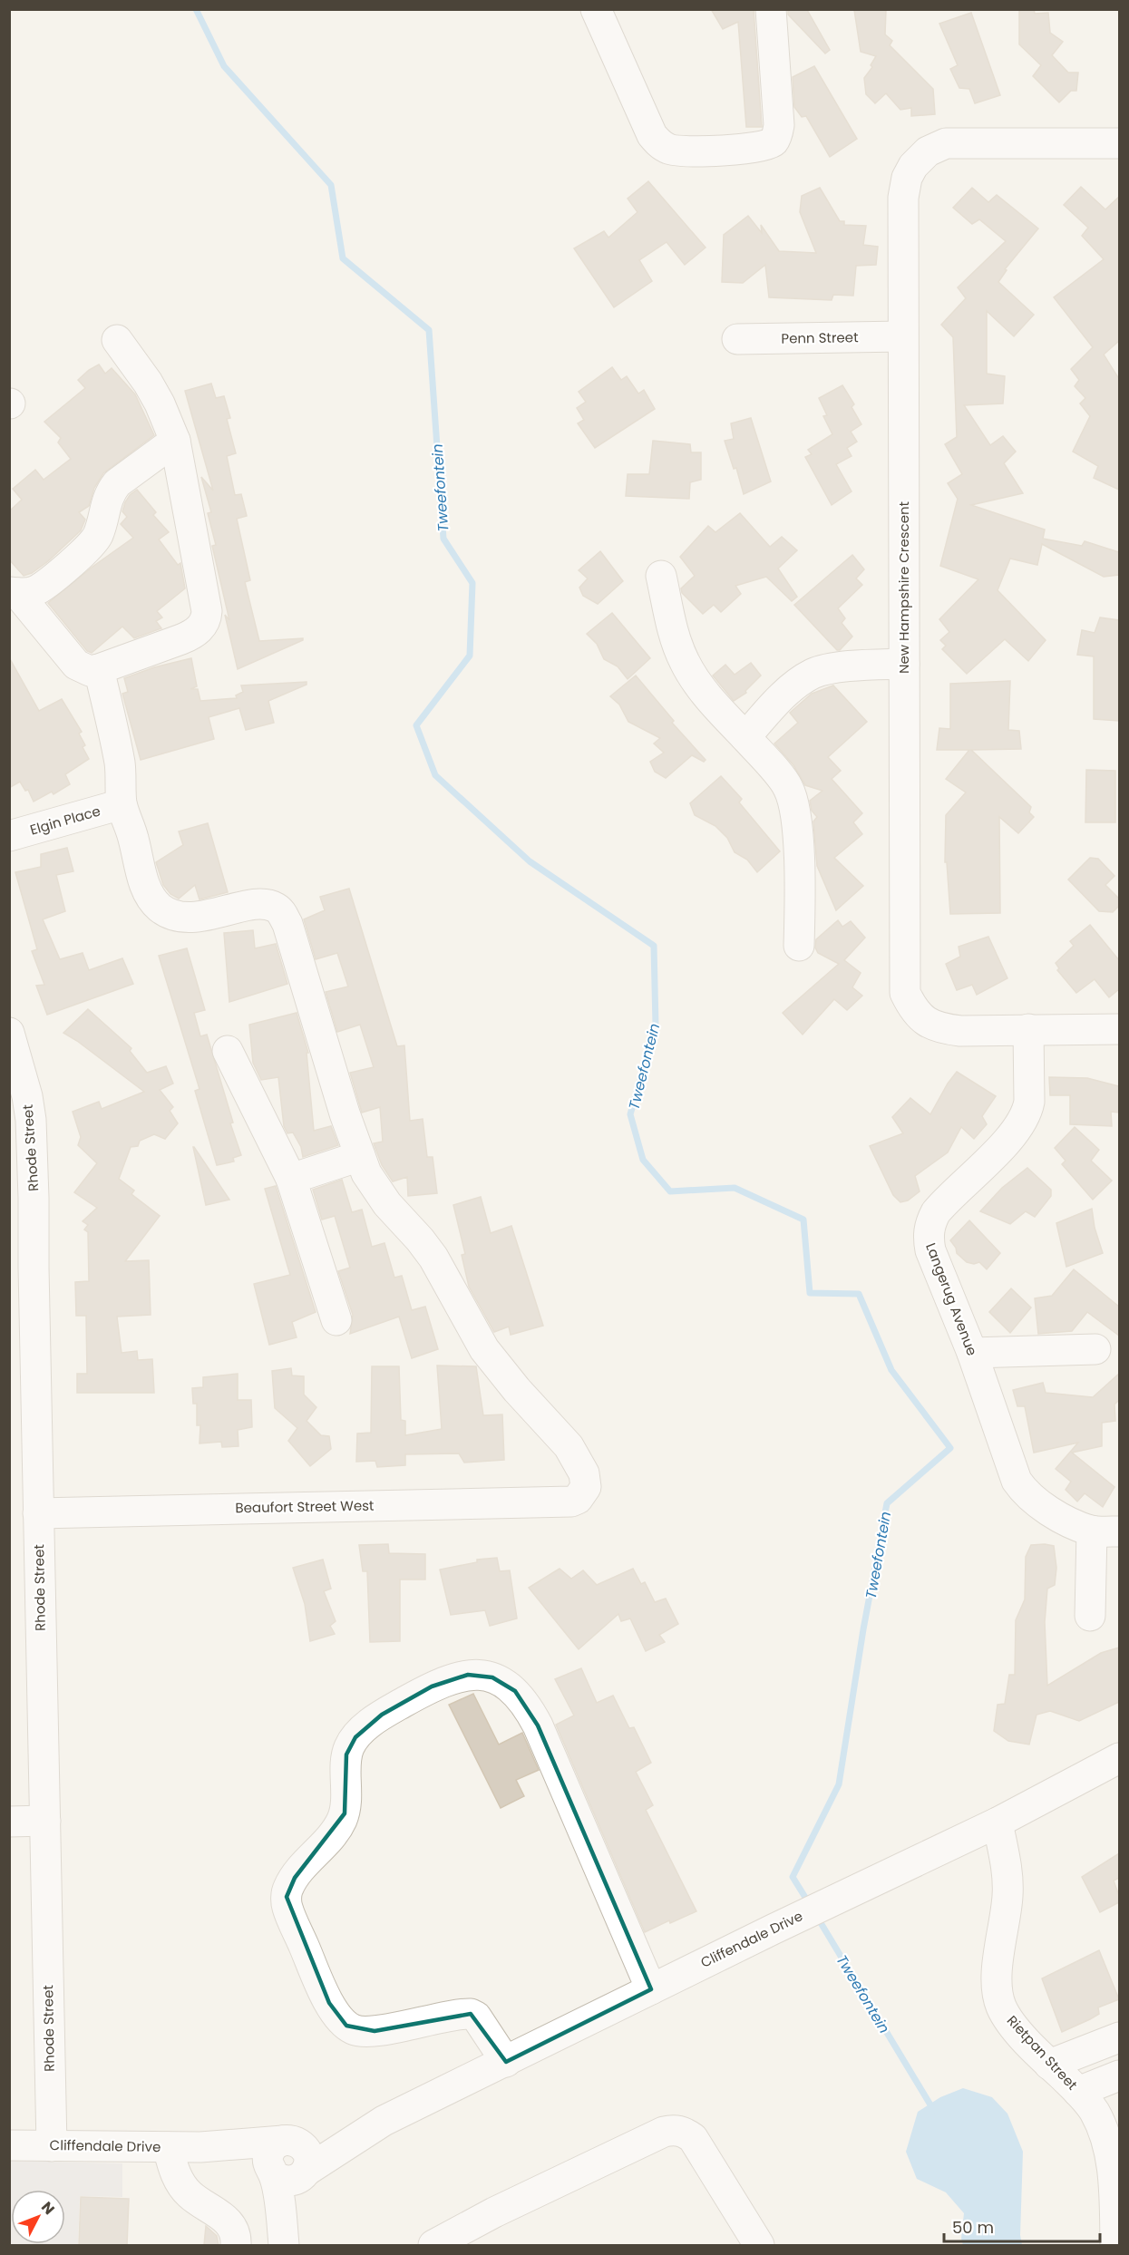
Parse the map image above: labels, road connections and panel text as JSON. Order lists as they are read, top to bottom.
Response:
{
  "streets": {
    "street": [
      "Penn Street",
      "New Hampshire Crescent",
      "Elgin Place",
      "Rhode Street",
      "Langerug Avenue",
      "Beaufort Street West",
      "Cliffendale Drive",
      "Rietpan Street"
    ]
  },
  "crossings": [
    ["Penn Street", "New Hampshire Crescent"],
    ["New Hampshire Crescent", "Langerug Avenue"],
    ["Rhode Street", "Beaufort Street West"],
    ["Rhode Street", "Cliffendale Drive"],
    ["Cliffendale Drive", "Rietpan Street"]
  ],
  "water": ["Tweefontein"],
  "scale_bar": "50 m",
  "north": "top right"
}
